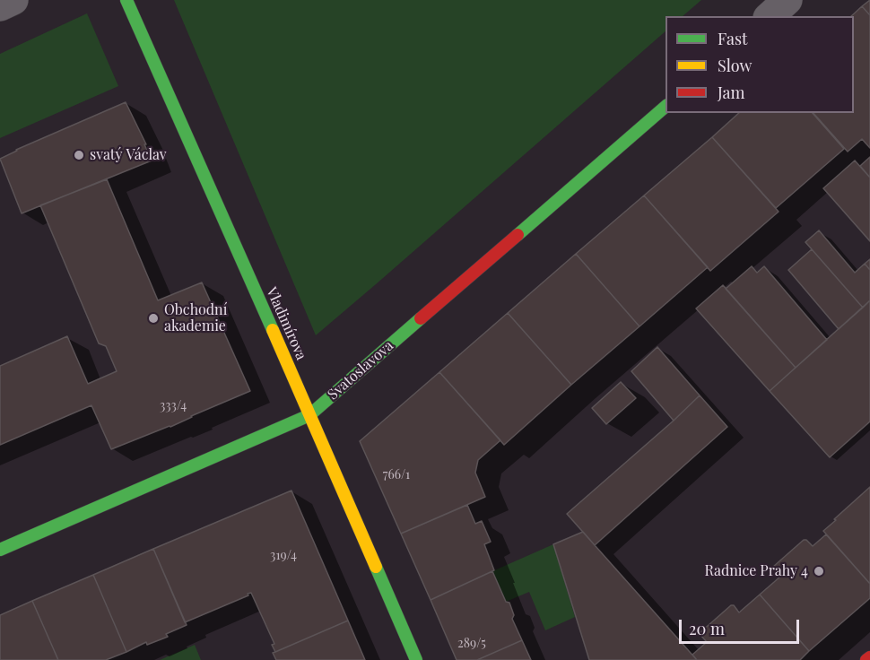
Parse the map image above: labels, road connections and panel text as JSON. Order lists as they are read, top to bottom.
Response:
{
  "streets": {
    "street": ["Vladimírova", "Svatoslavova"]
  },
  "crossings": [
    ["Vladimírova", "Svatoslavova"]
  ],
  "places": ["svatý Václav", "Obchodní akademie", "Radnice Prahy 4"],
  "house_numbers": [
    "333/4",
    "766/1",
    "319/4",
    "289/5"
  ],
  "legend": ["Fast", "Slow", "Jam"],
  "scale_bar": "20 m"
}
